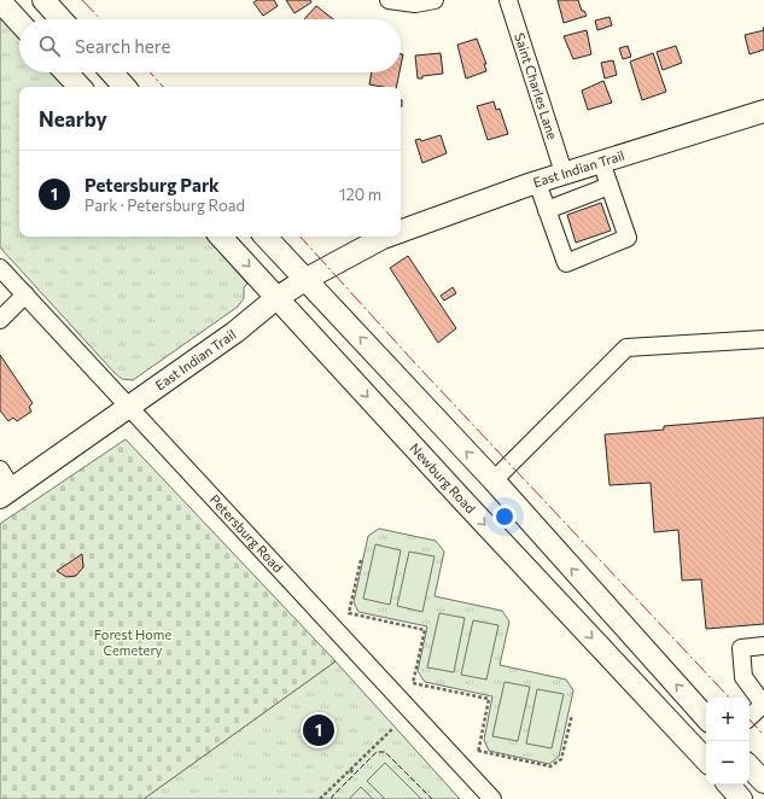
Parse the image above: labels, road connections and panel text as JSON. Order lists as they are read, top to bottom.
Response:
{
  "streets": {
    "main road": ["East Indian Trail", "Newburg Road"],
    "street": ["Saint Charles Lane", "Petersburg Road"]
  },
  "crossings": [
    ["Saint Charles Lane", "East Indian Trail"],
    ["East Indian Trail", "Newburg Road"],
    ["East Indian Trail", "Petersburg Road"]
  ],
  "parks": ["Forest Home Cemetery"],
  "page": {
    "search": "Search here",
    "heading": "Nearby",
    "list": [
      {
        "mark": "1",
        "name": "Petersburg Park",
        "note": "Park · Petersburg Road",
        "value": "120 m"
      }
    ],
    "map_buttons": ["+", "−"],
    "pins": "1"
  }
}
